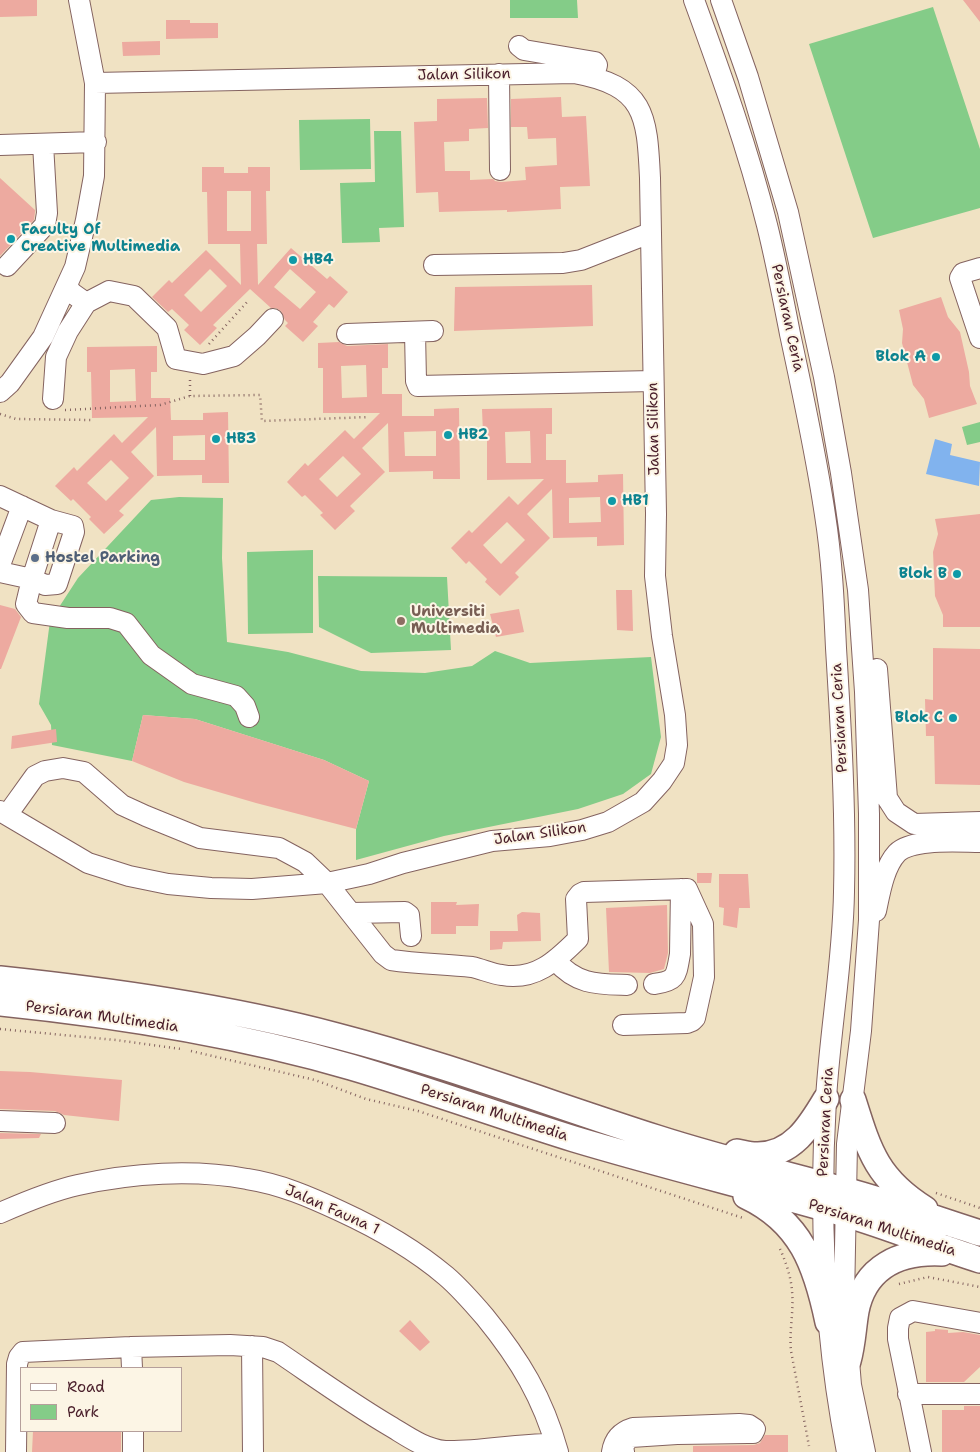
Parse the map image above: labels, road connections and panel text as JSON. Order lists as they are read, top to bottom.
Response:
{
  "streets": {
    "main road": ["Persiaran Multimedia"],
    "street": ["Jalan Silikon", "Persiaran Ceria", "Jalan Fauna 1"]
  },
  "crossings": [
    ["Persiaran Ceria", "Persiaran Multimedia"]
  ],
  "places": [
    "Faculty Of Creative Multimedia",
    "HB4",
    "Blok A",
    "HB2",
    "HB3",
    "HB1",
    "Hostel Parking",
    "Blok B",
    "Universiti Multimedia",
    "Blok C"
  ],
  "legend": ["Road", "Park"]
}
